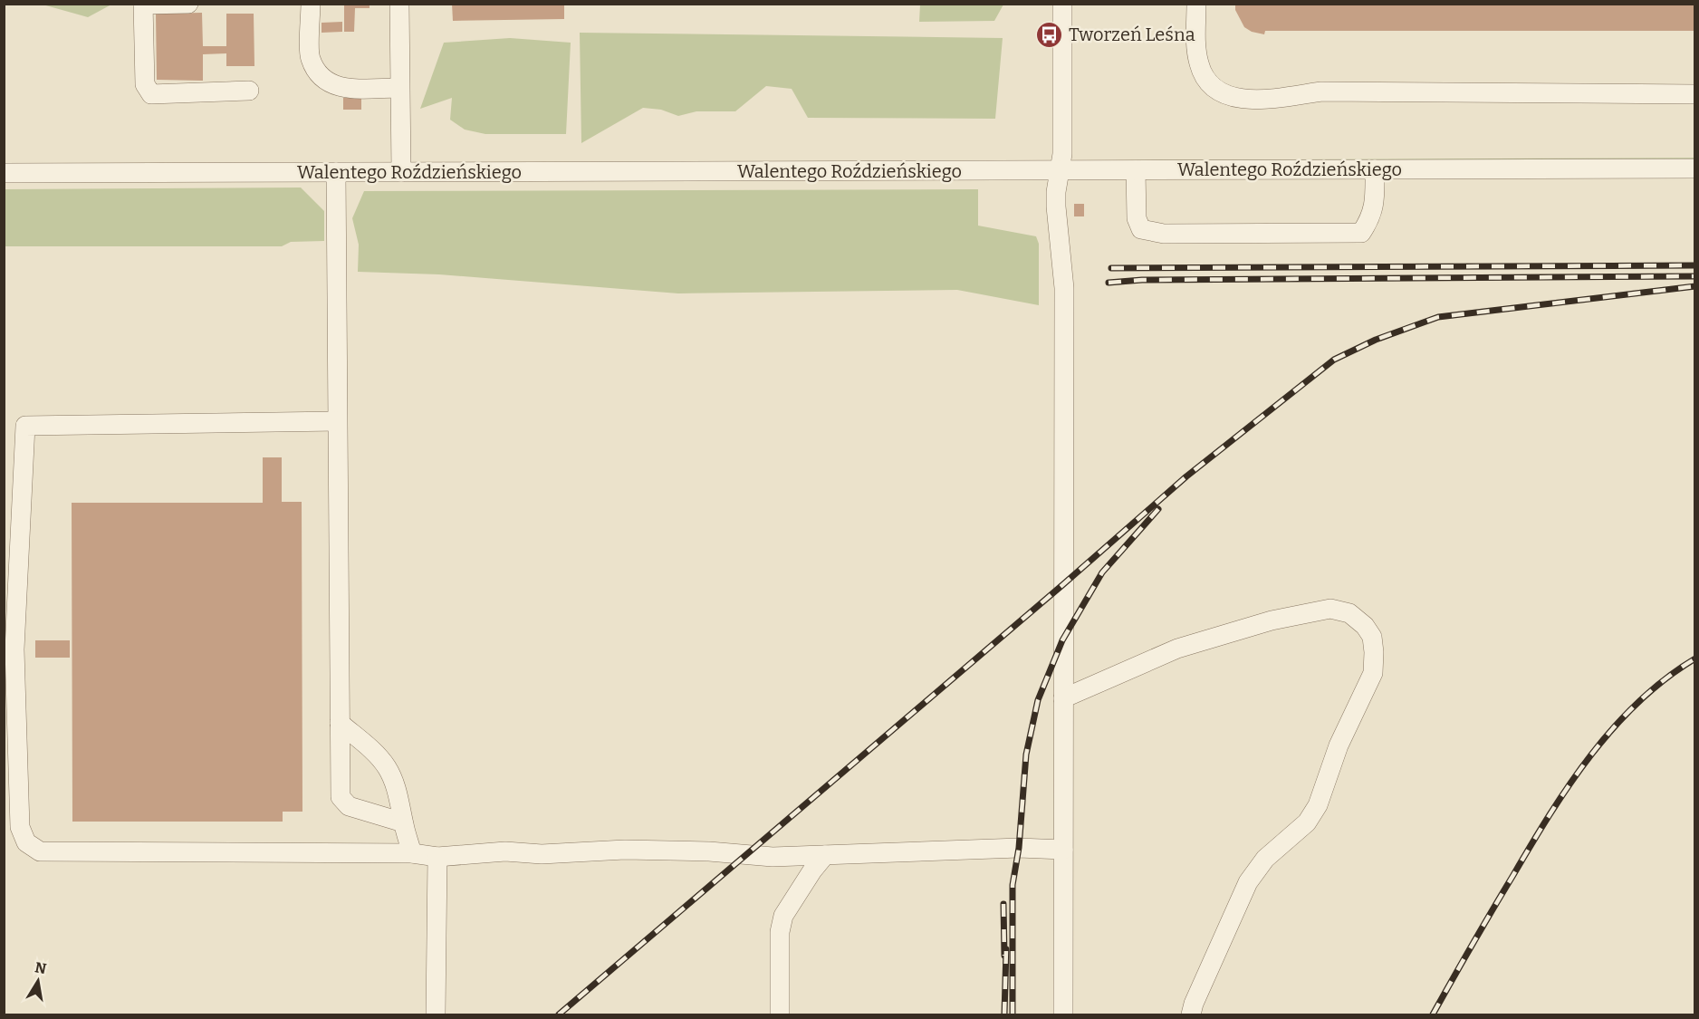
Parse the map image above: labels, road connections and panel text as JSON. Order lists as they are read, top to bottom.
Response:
{
  "streets": {
    "street": ["Walentego Roździeńskiego"]
  },
  "places": {
    "bus stop": ["Tworzeń Leśna"]
  },
  "north": "top"
}
